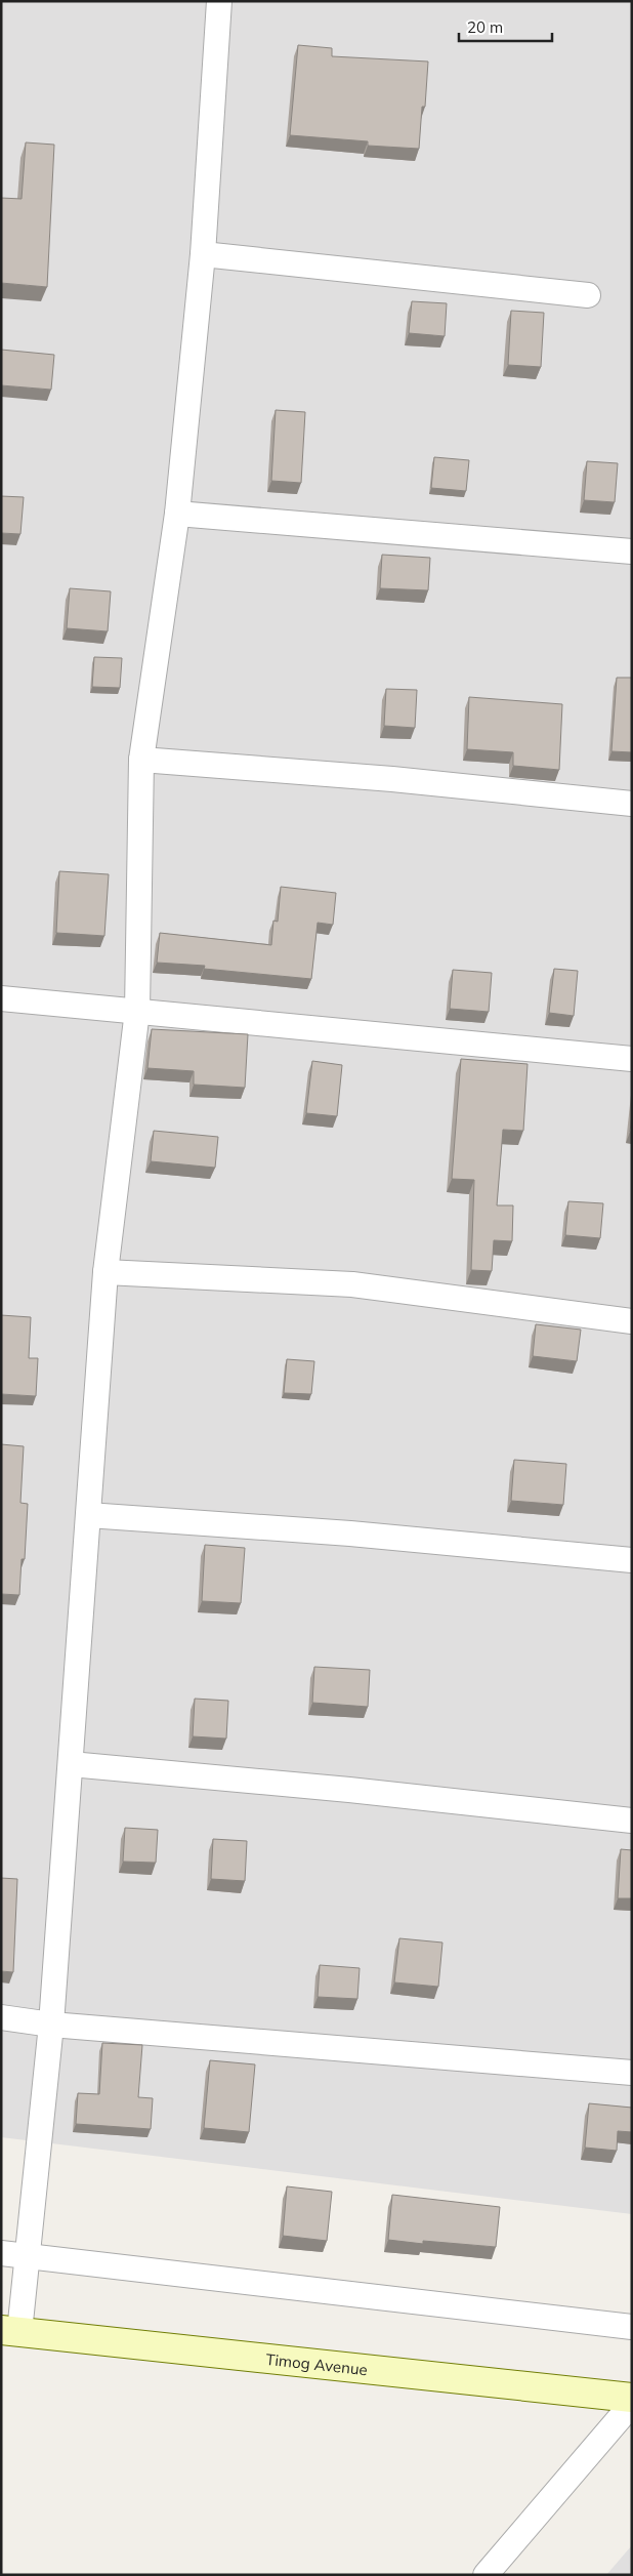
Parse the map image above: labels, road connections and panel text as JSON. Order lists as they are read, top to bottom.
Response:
{
  "streets": {
    "main road": ["Timog Avenue"]
  },
  "scale_bar": "20 m"
}
